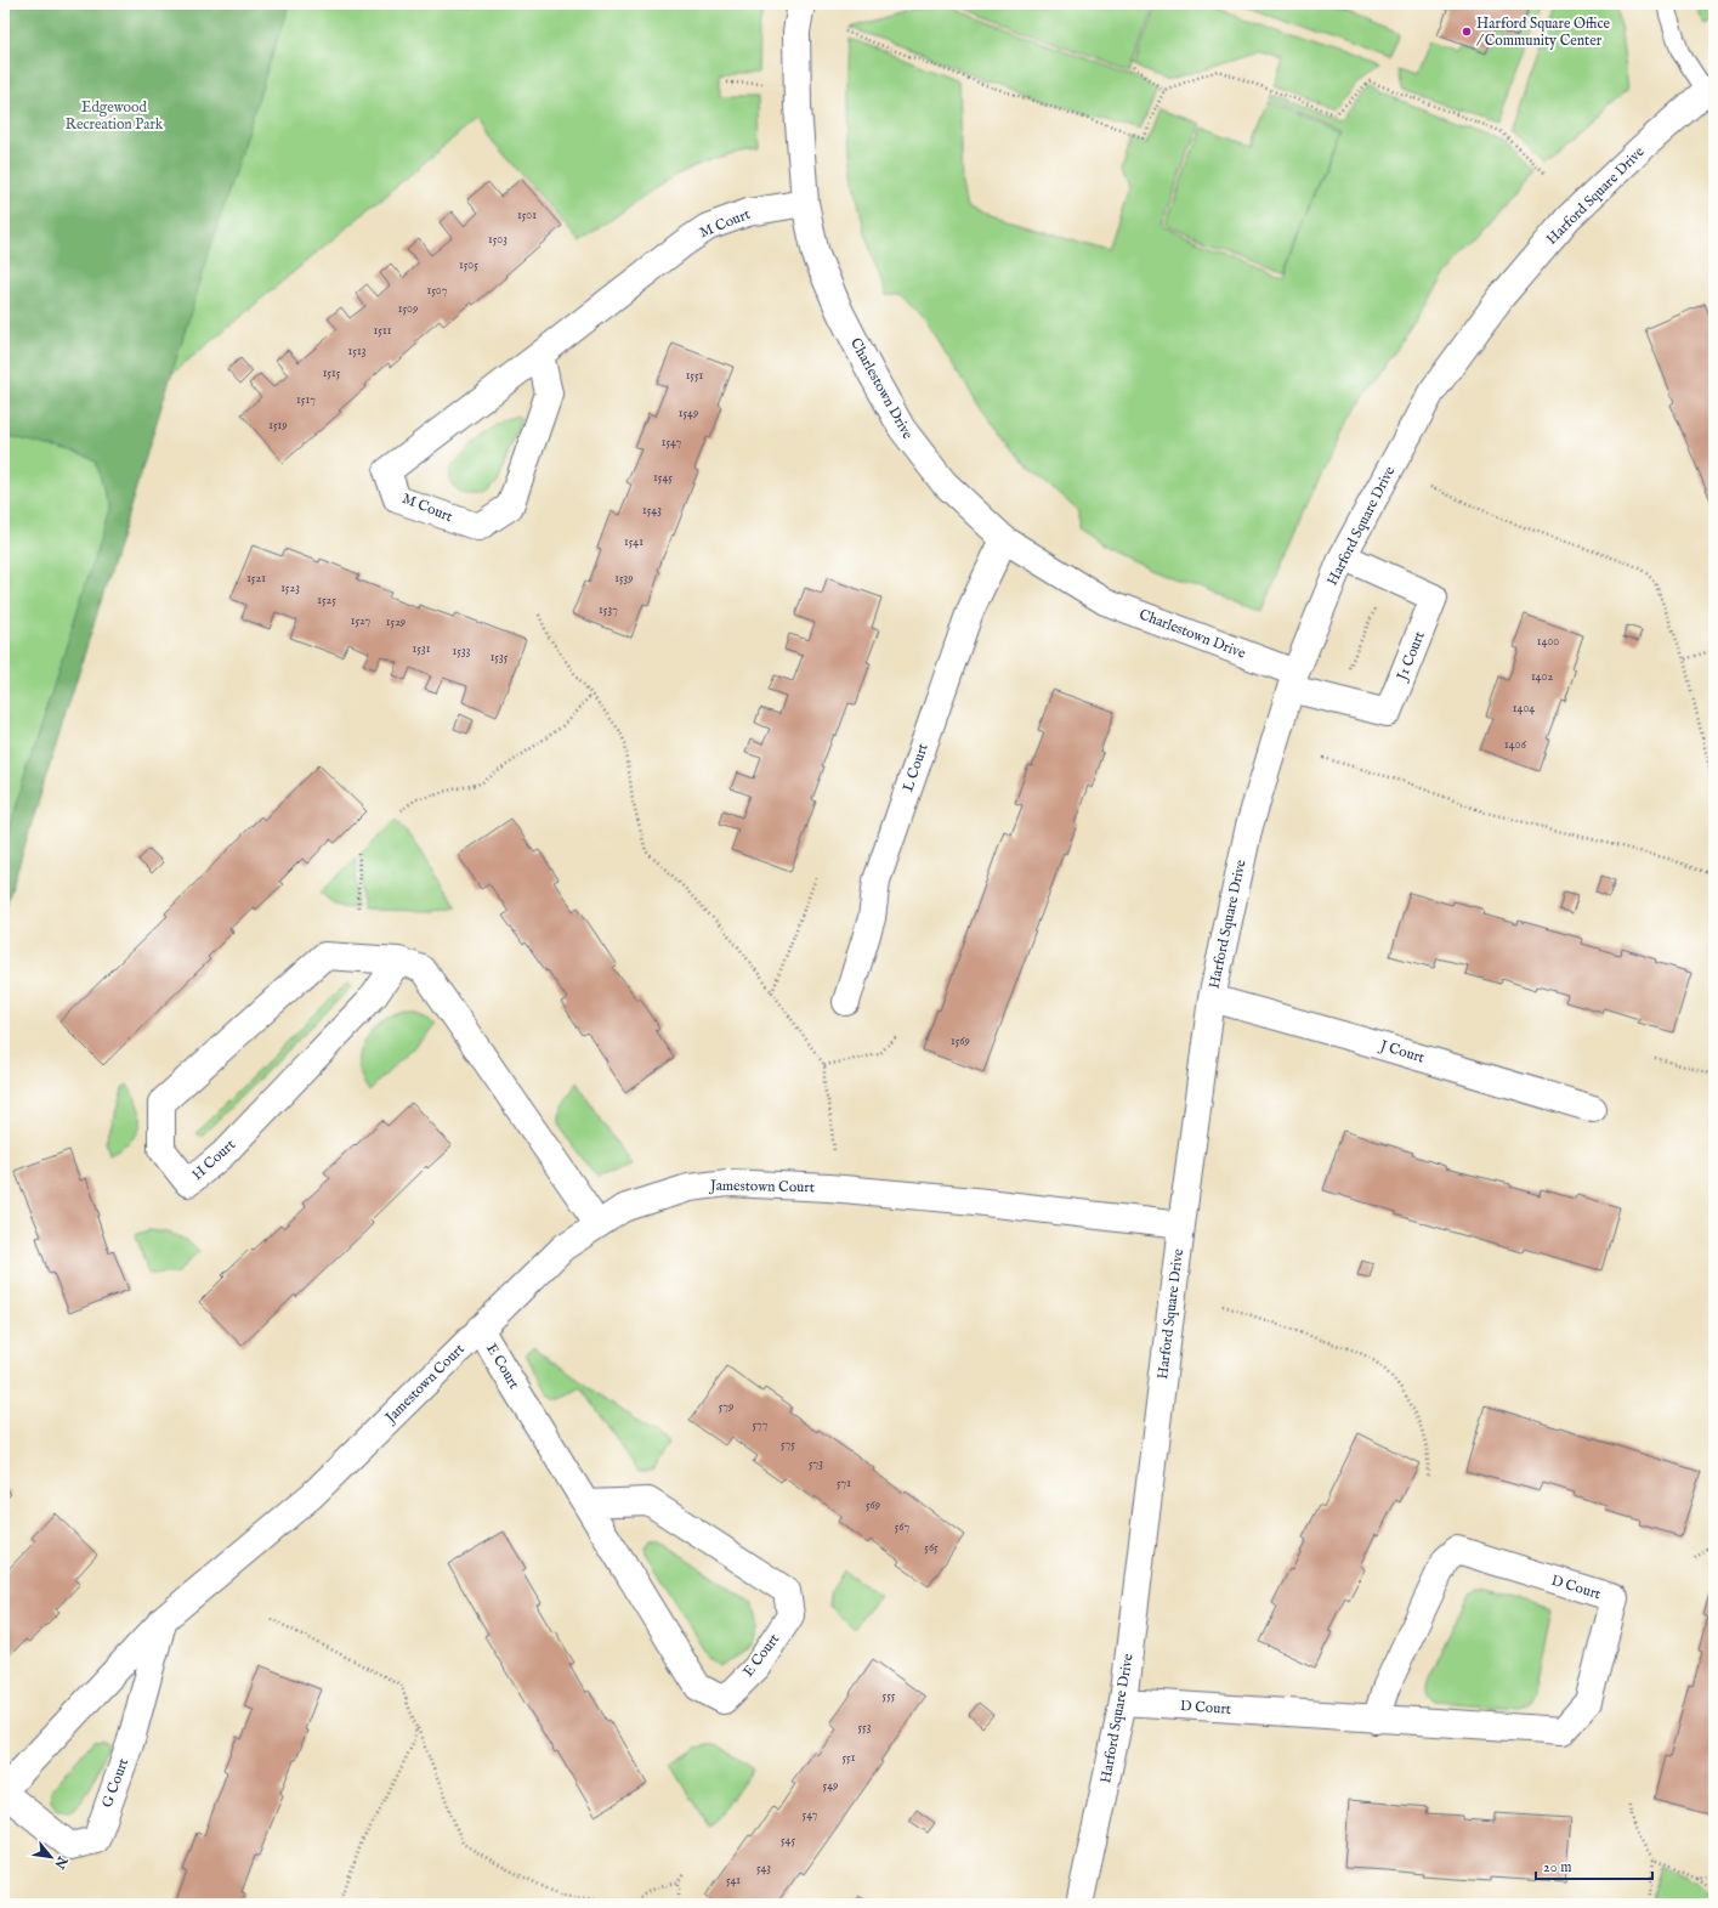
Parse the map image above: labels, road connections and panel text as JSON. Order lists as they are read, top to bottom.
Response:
{
  "streets": {
    "street": [
      "Harford Square Drive",
      "M Court",
      "Charlestown Drive",
      "J1 Court",
      "L Court",
      "J Court",
      "H Court",
      "Jamestown Court",
      "E Court",
      "D Court",
      "G Court"
    ]
  },
  "crossings": [
    ["Harford Square Drive", "Charlestown Drive"],
    ["Harford Square Drive", "J1 Court"],
    ["Harford Square Drive", "J Court"],
    ["Harford Square Drive", "Jamestown Court"],
    ["Harford Square Drive", "D Court"],
    ["M Court", "Charlestown Drive"],
    ["Charlestown Drive", "J1 Court"],
    ["Charlestown Drive", "L Court"],
    ["H Court", "Jamestown Court"],
    ["Jamestown Court", "E Court"],
    ["Jamestown Court", "G Court"]
  ],
  "parks": ["Edgewood Recreation Park"],
  "places": ["Harford Square Office / Community Center"],
  "house_numbers": [
    "1501",
    "1503",
    "1505",
    "1507",
    "1509",
    "1511",
    "1513",
    "1515",
    "1551",
    "1517",
    "1549",
    "1519",
    "1547",
    "1545",
    "1543",
    "1541",
    "1521",
    "1539",
    "1523",
    "1525",
    "1537",
    "1527",
    "1529",
    "1400",
    "1531",
    "1533",
    "1535",
    "1402",
    "1404",
    "1406",
    "1569",
    "579",
    "577",
    "575",
    "573",
    "571",
    "569",
    "567",
    "565",
    "555",
    "553",
    "551",
    "549",
    "547",
    "545",
    "543",
    "541"
  ],
  "scale_bar": "20 m",
  "north": "bottom right"
}
